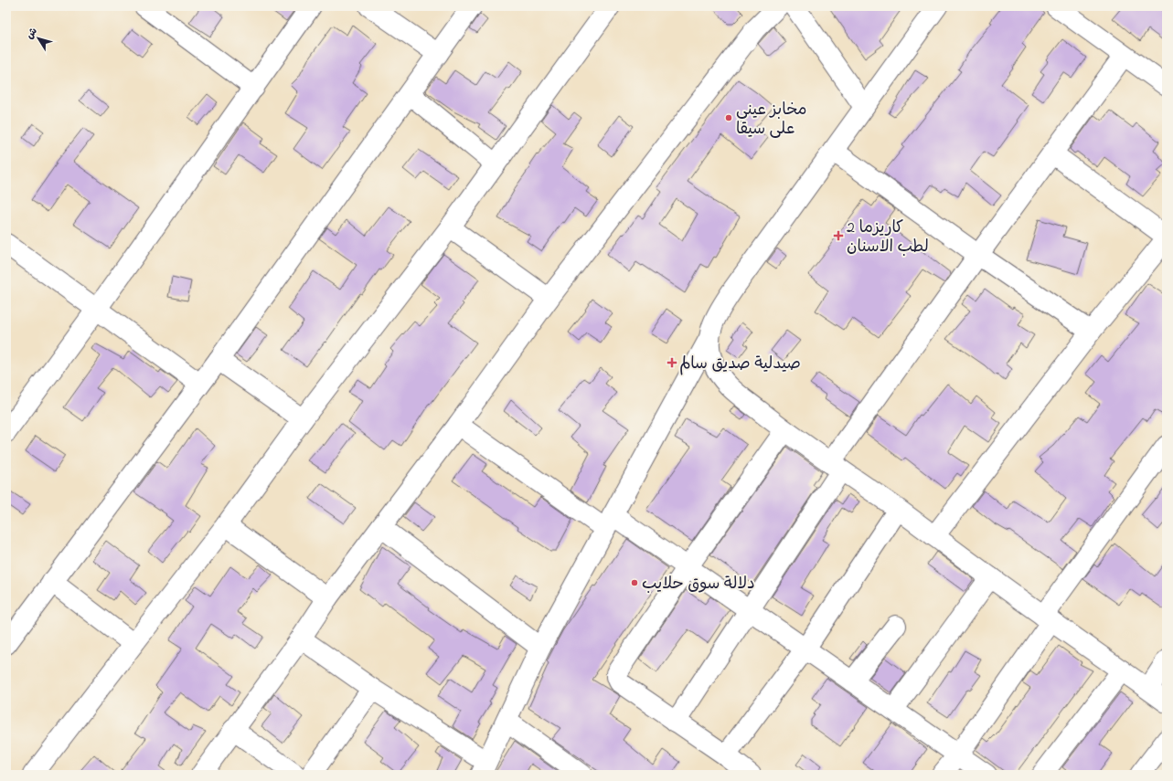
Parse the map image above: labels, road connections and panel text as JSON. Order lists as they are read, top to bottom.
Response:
{
  "places": {
    "other": ["مخابز عيني على سيقا", "دلالة سوق حلايب"],
    "health": ["كاريزما 2 لطب الاسنان", "صيدلية صديق سالم"]
  },
  "north": "top left"
}
